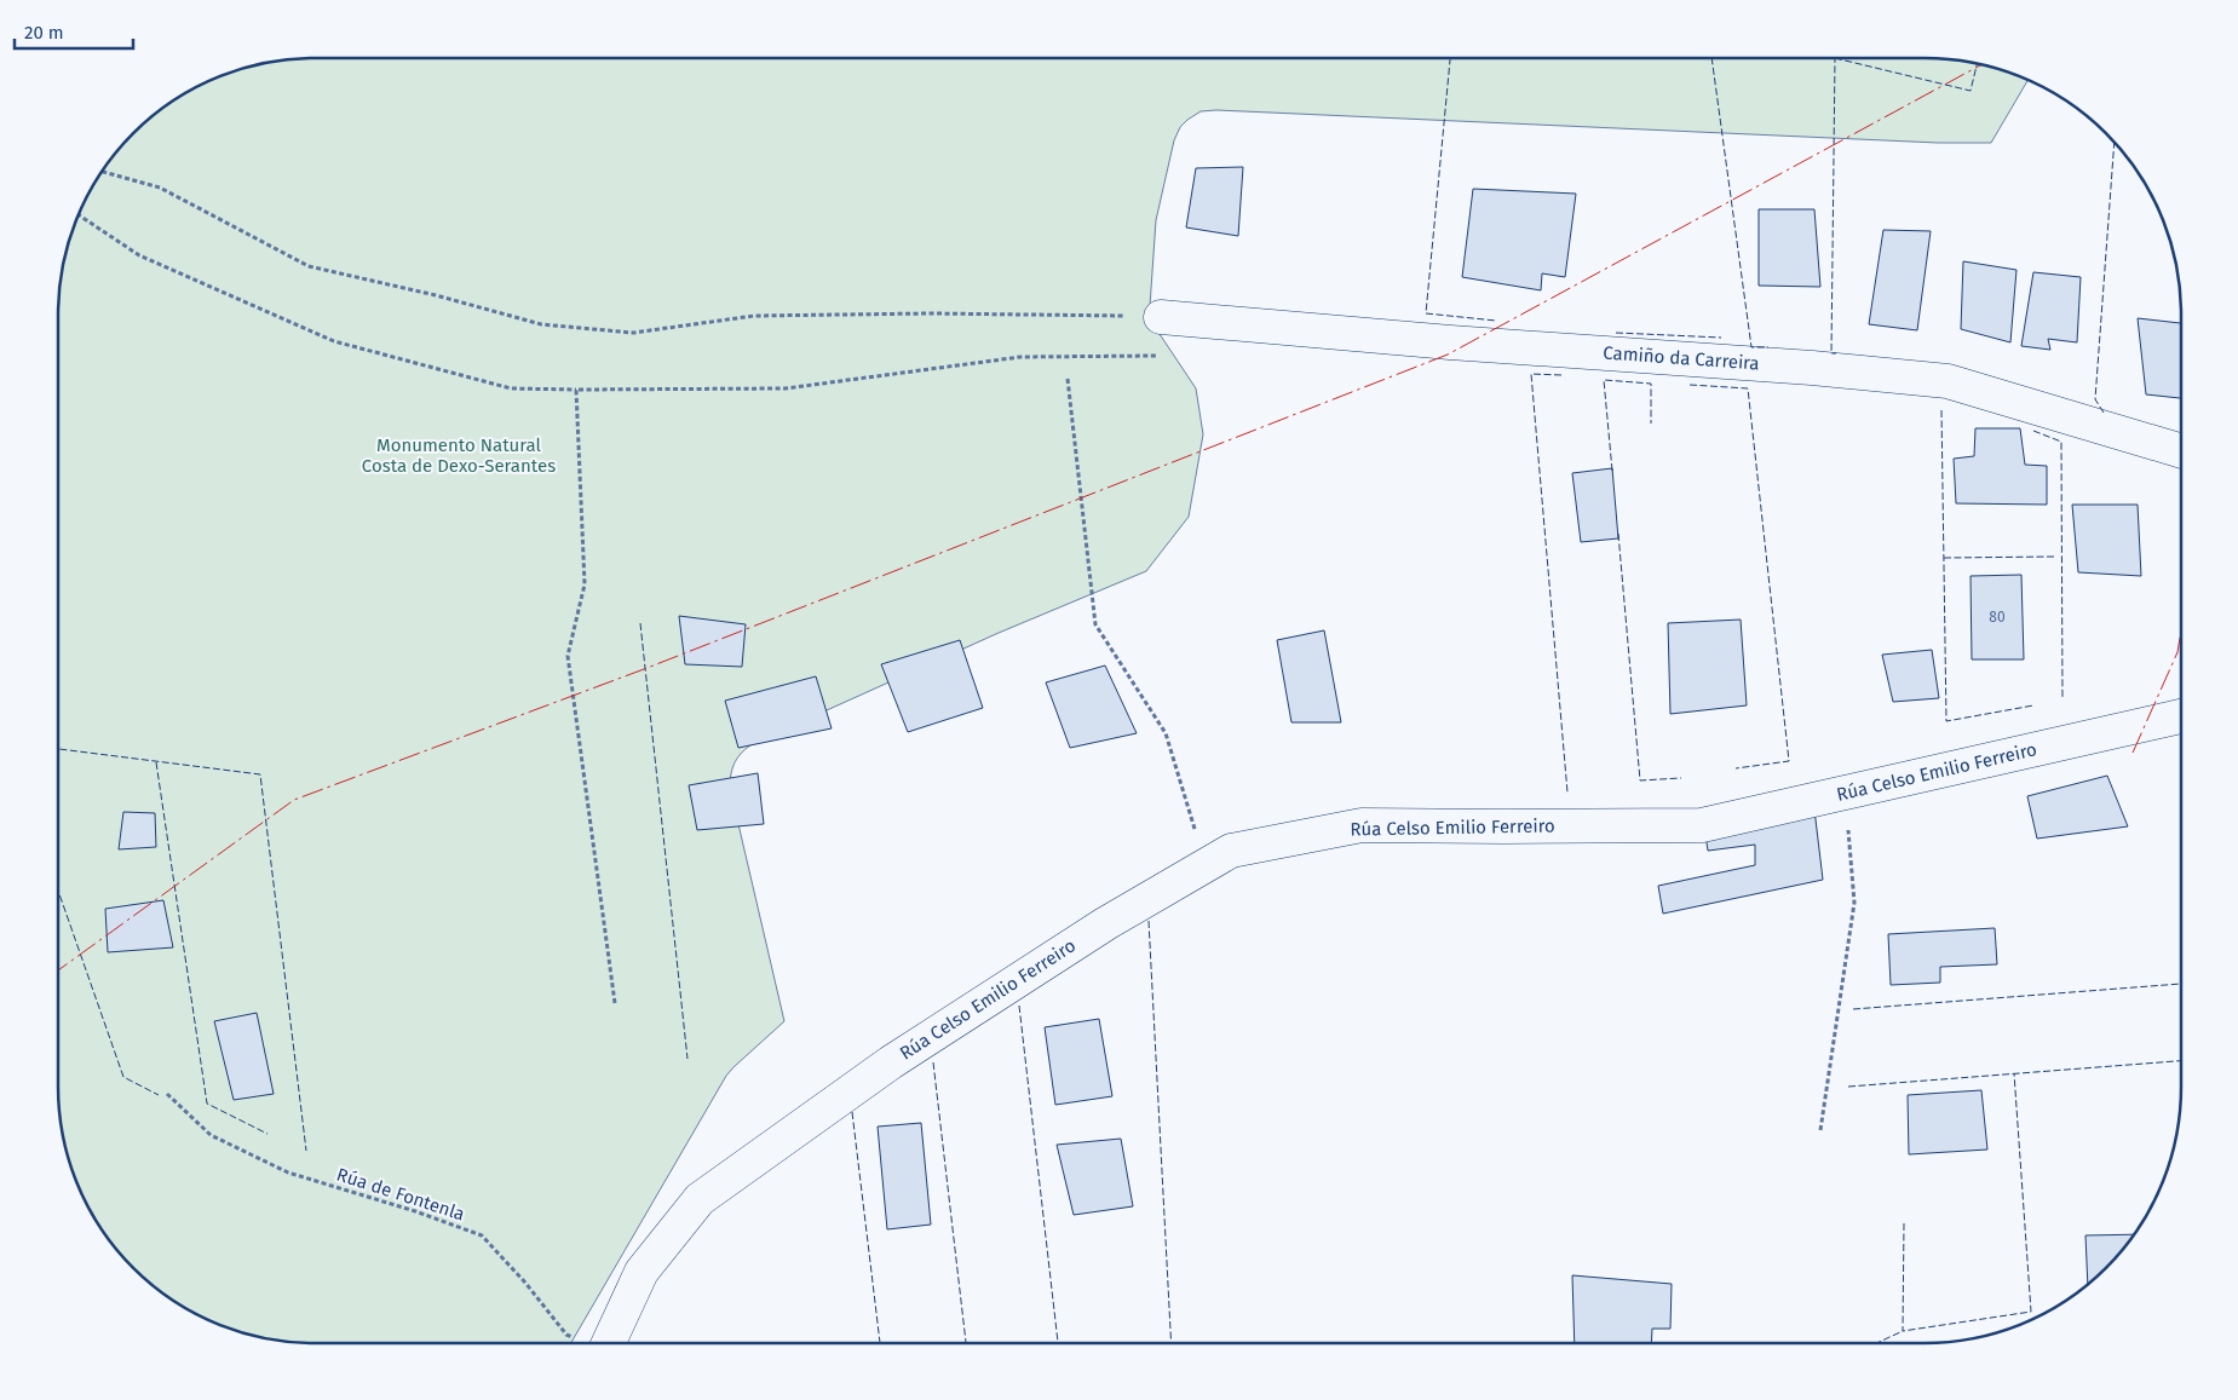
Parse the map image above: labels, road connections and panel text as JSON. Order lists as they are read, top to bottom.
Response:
{
  "streets": {
    "street": ["Camiño da Carreira", "Rúa Celso Emilio Ferreiro"],
    "path": ["Rúa de Fontenla"]
  },
  "parks": ["Monumento Natural Costa de Dexo-Serantes"],
  "house_numbers": ["80"],
  "scale_bar": "20 m"
}
